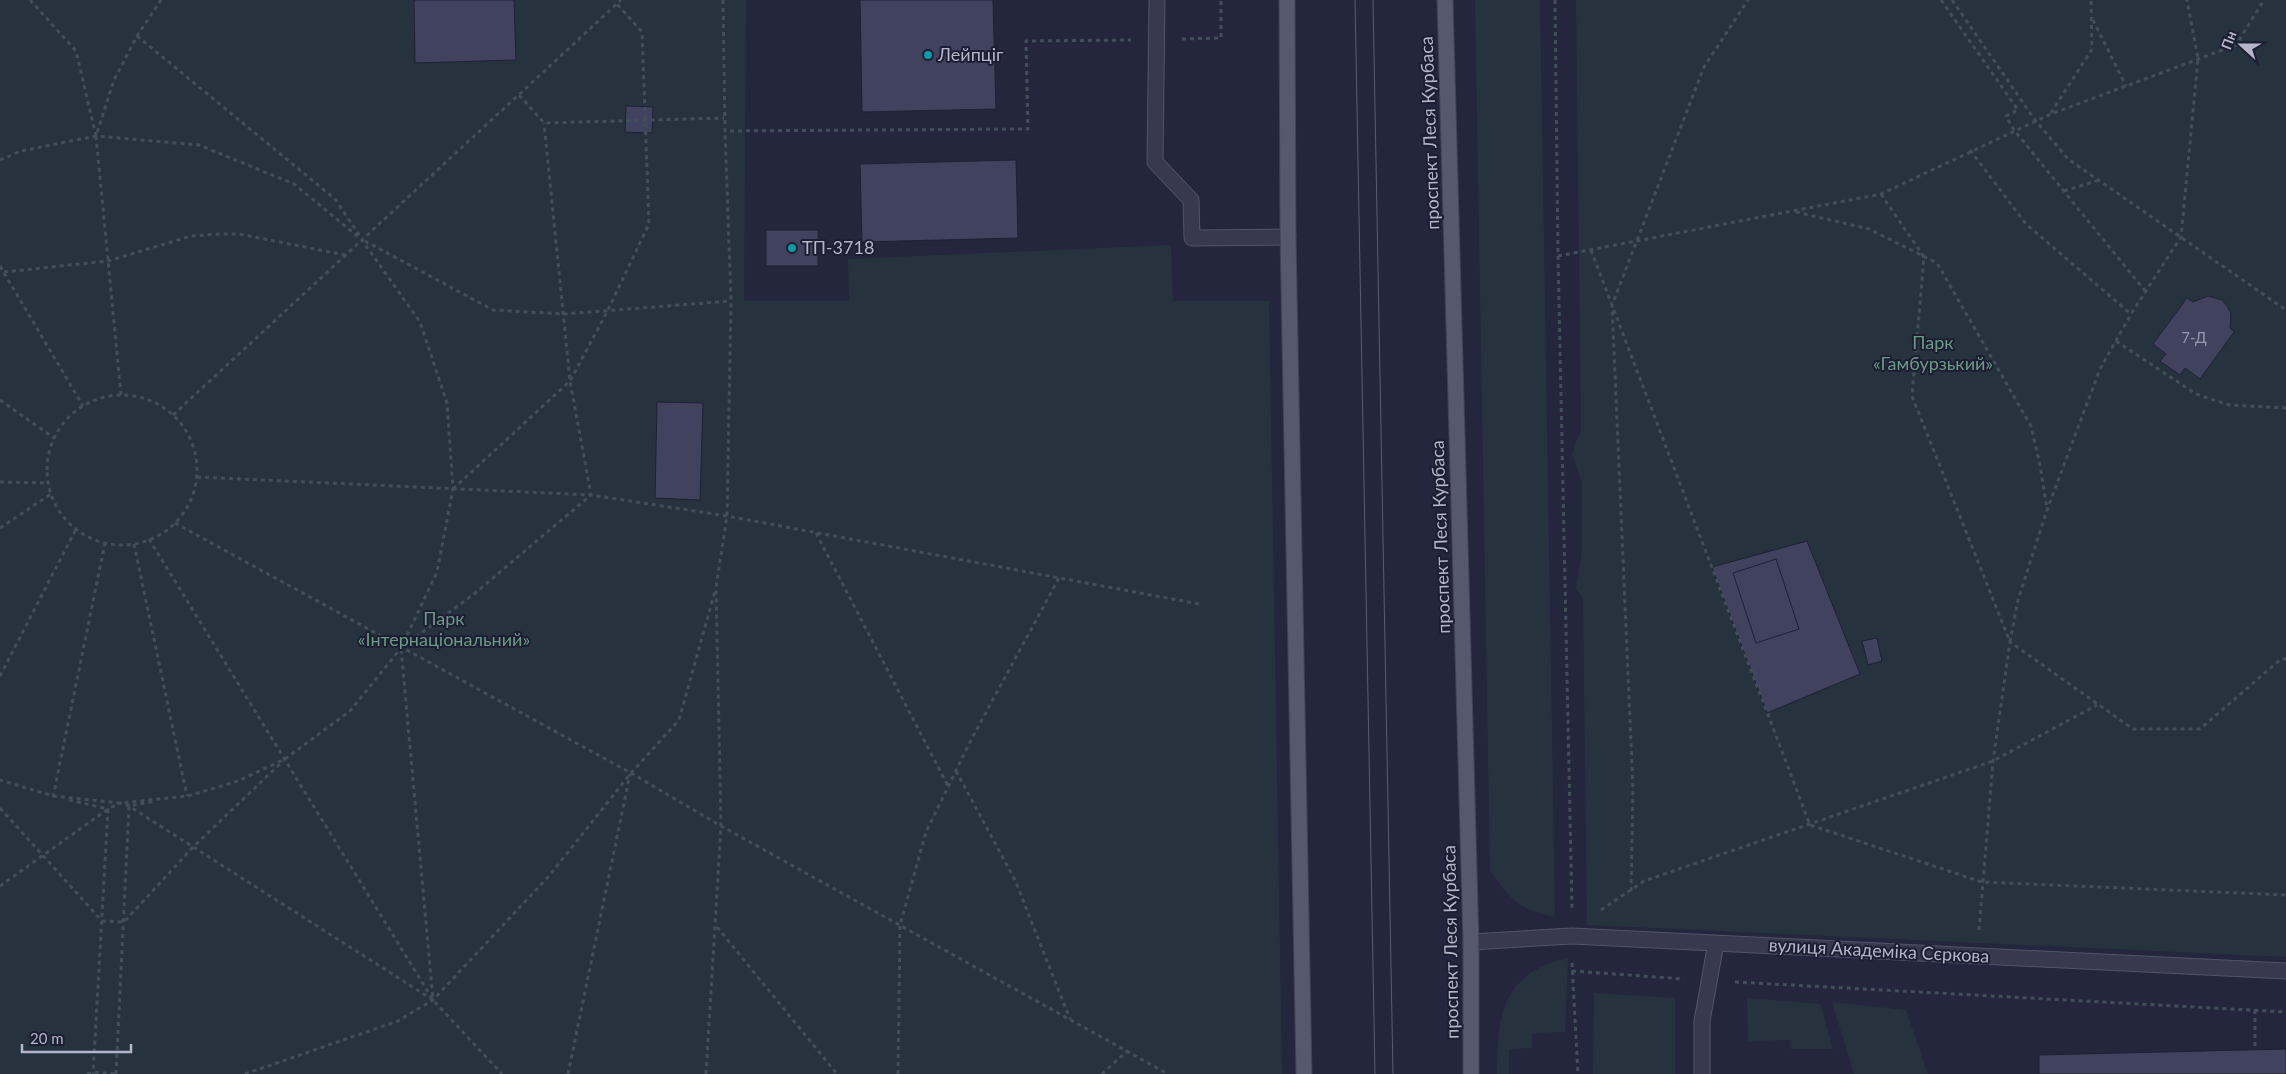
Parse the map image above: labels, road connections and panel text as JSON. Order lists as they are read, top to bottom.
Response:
{
  "streets": {
    "main road": ["проспект Леся Курбаса"],
    "street": ["вулиця Академіка Сєркова"]
  },
  "crossings": [
    ["проспект Леся Курбаса", "вулиця Академіка Сєркова"]
  ],
  "parks": ["Парк «Гамбурзький»", "Парк «Інтернаціональний»"],
  "places": ["Лейпціг", "ТП-3718"],
  "house_numbers": ["7-Д"],
  "scale_bar": "20 m",
  "north": "left"
}
